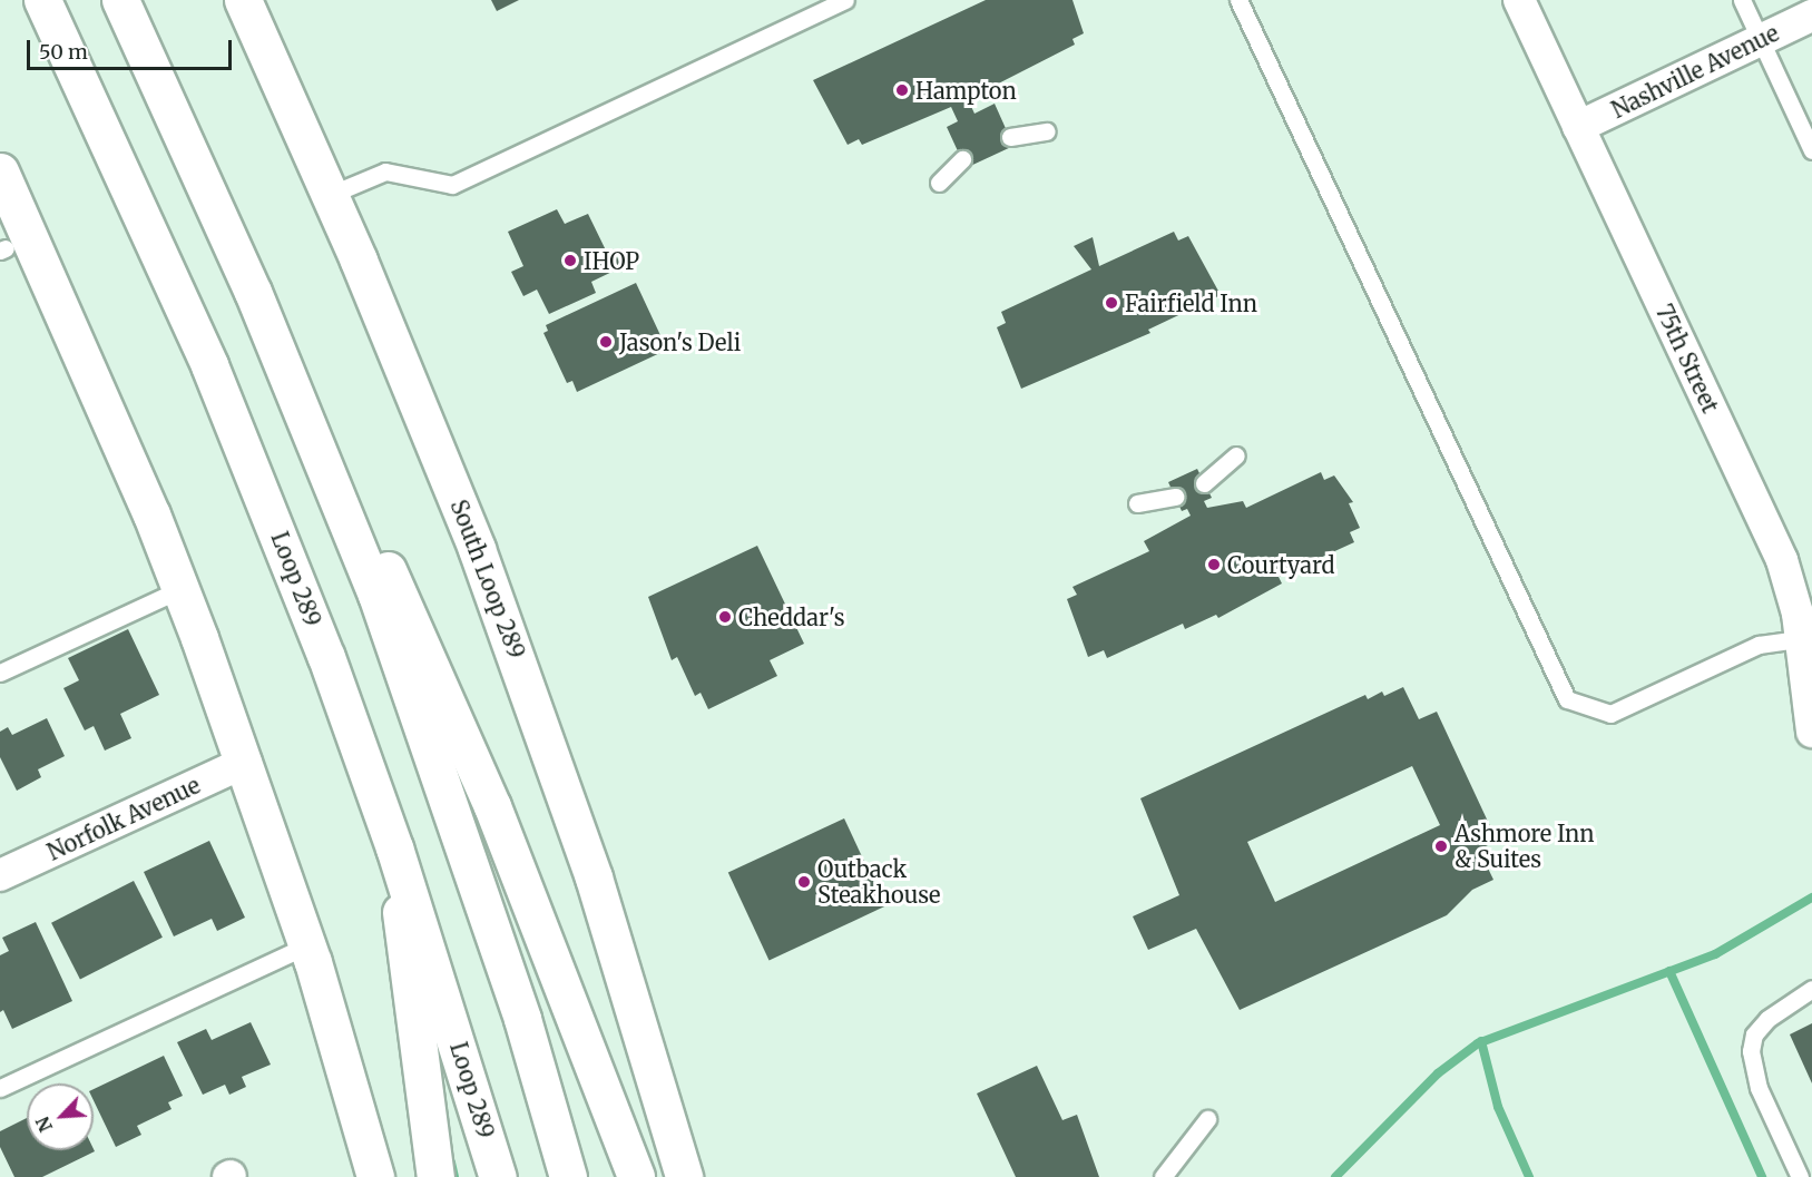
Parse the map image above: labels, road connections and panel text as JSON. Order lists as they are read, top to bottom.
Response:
{
  "streets": {
    "main road": ["Loop 289", "South Loop 289"],
    "street": ["Nashville Avenue", "75th Street", "Norfolk Avenue"]
  },
  "crossings": [
    ["Nashville Avenue", "75th Street"]
  ],
  "places": [
    "Hampton",
    "IHOP",
    "Fairfield Inn",
    "Jason's Deli",
    "Courtyard",
    "Cheddar's",
    "Ashmore Inn & Suites",
    "Outback Steakhouse"
  ],
  "scale_bar": "50 m",
  "north": "bottom left"
}
